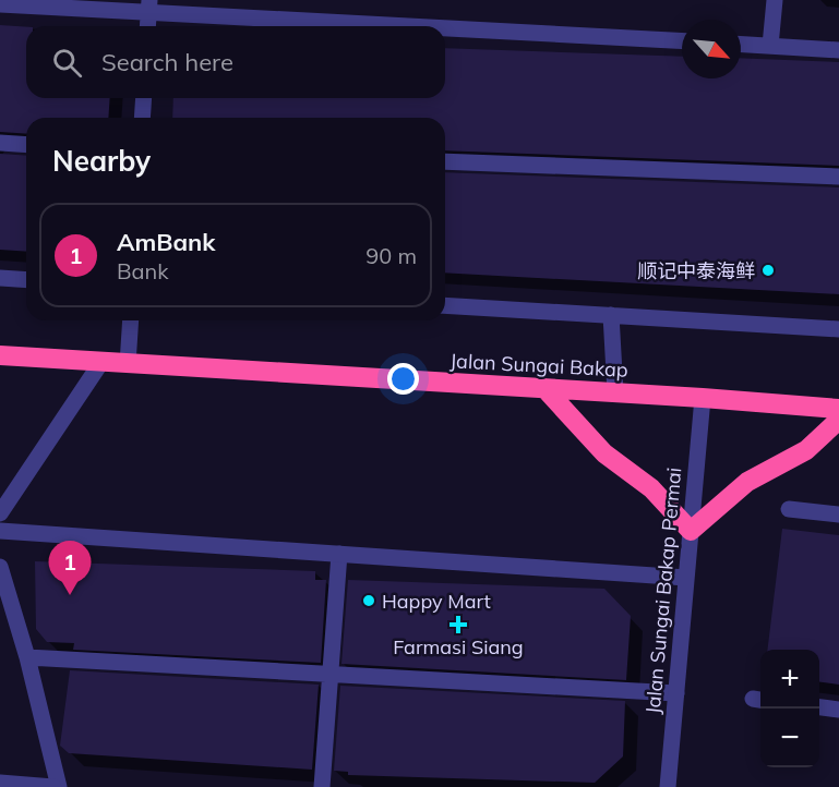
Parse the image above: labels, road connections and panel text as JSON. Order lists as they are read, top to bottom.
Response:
{
  "streets": {
    "highway": ["Jalan Sungai Bakap"],
    "street": ["Jalan Sungai Bakap Permai"]
  },
  "crossings": [
    ["Jalan Sungai Bakap", "Jalan Sungai Bakap Permai"]
  ],
  "places": {
    "other": ["顺记中泰海鲜", "Happy Mart"],
    "health": ["Farmasi Siang"]
  },
  "north": "bottom right",
  "page": {
    "search": "Search here",
    "heading": "Nearby",
    "list": [
      {
        "mark": "1",
        "name": "AmBank",
        "note": "Bank",
        "value": "90 m"
      }
    ],
    "pins": "1",
    "map_buttons": ["+", "−"]
  }
}
